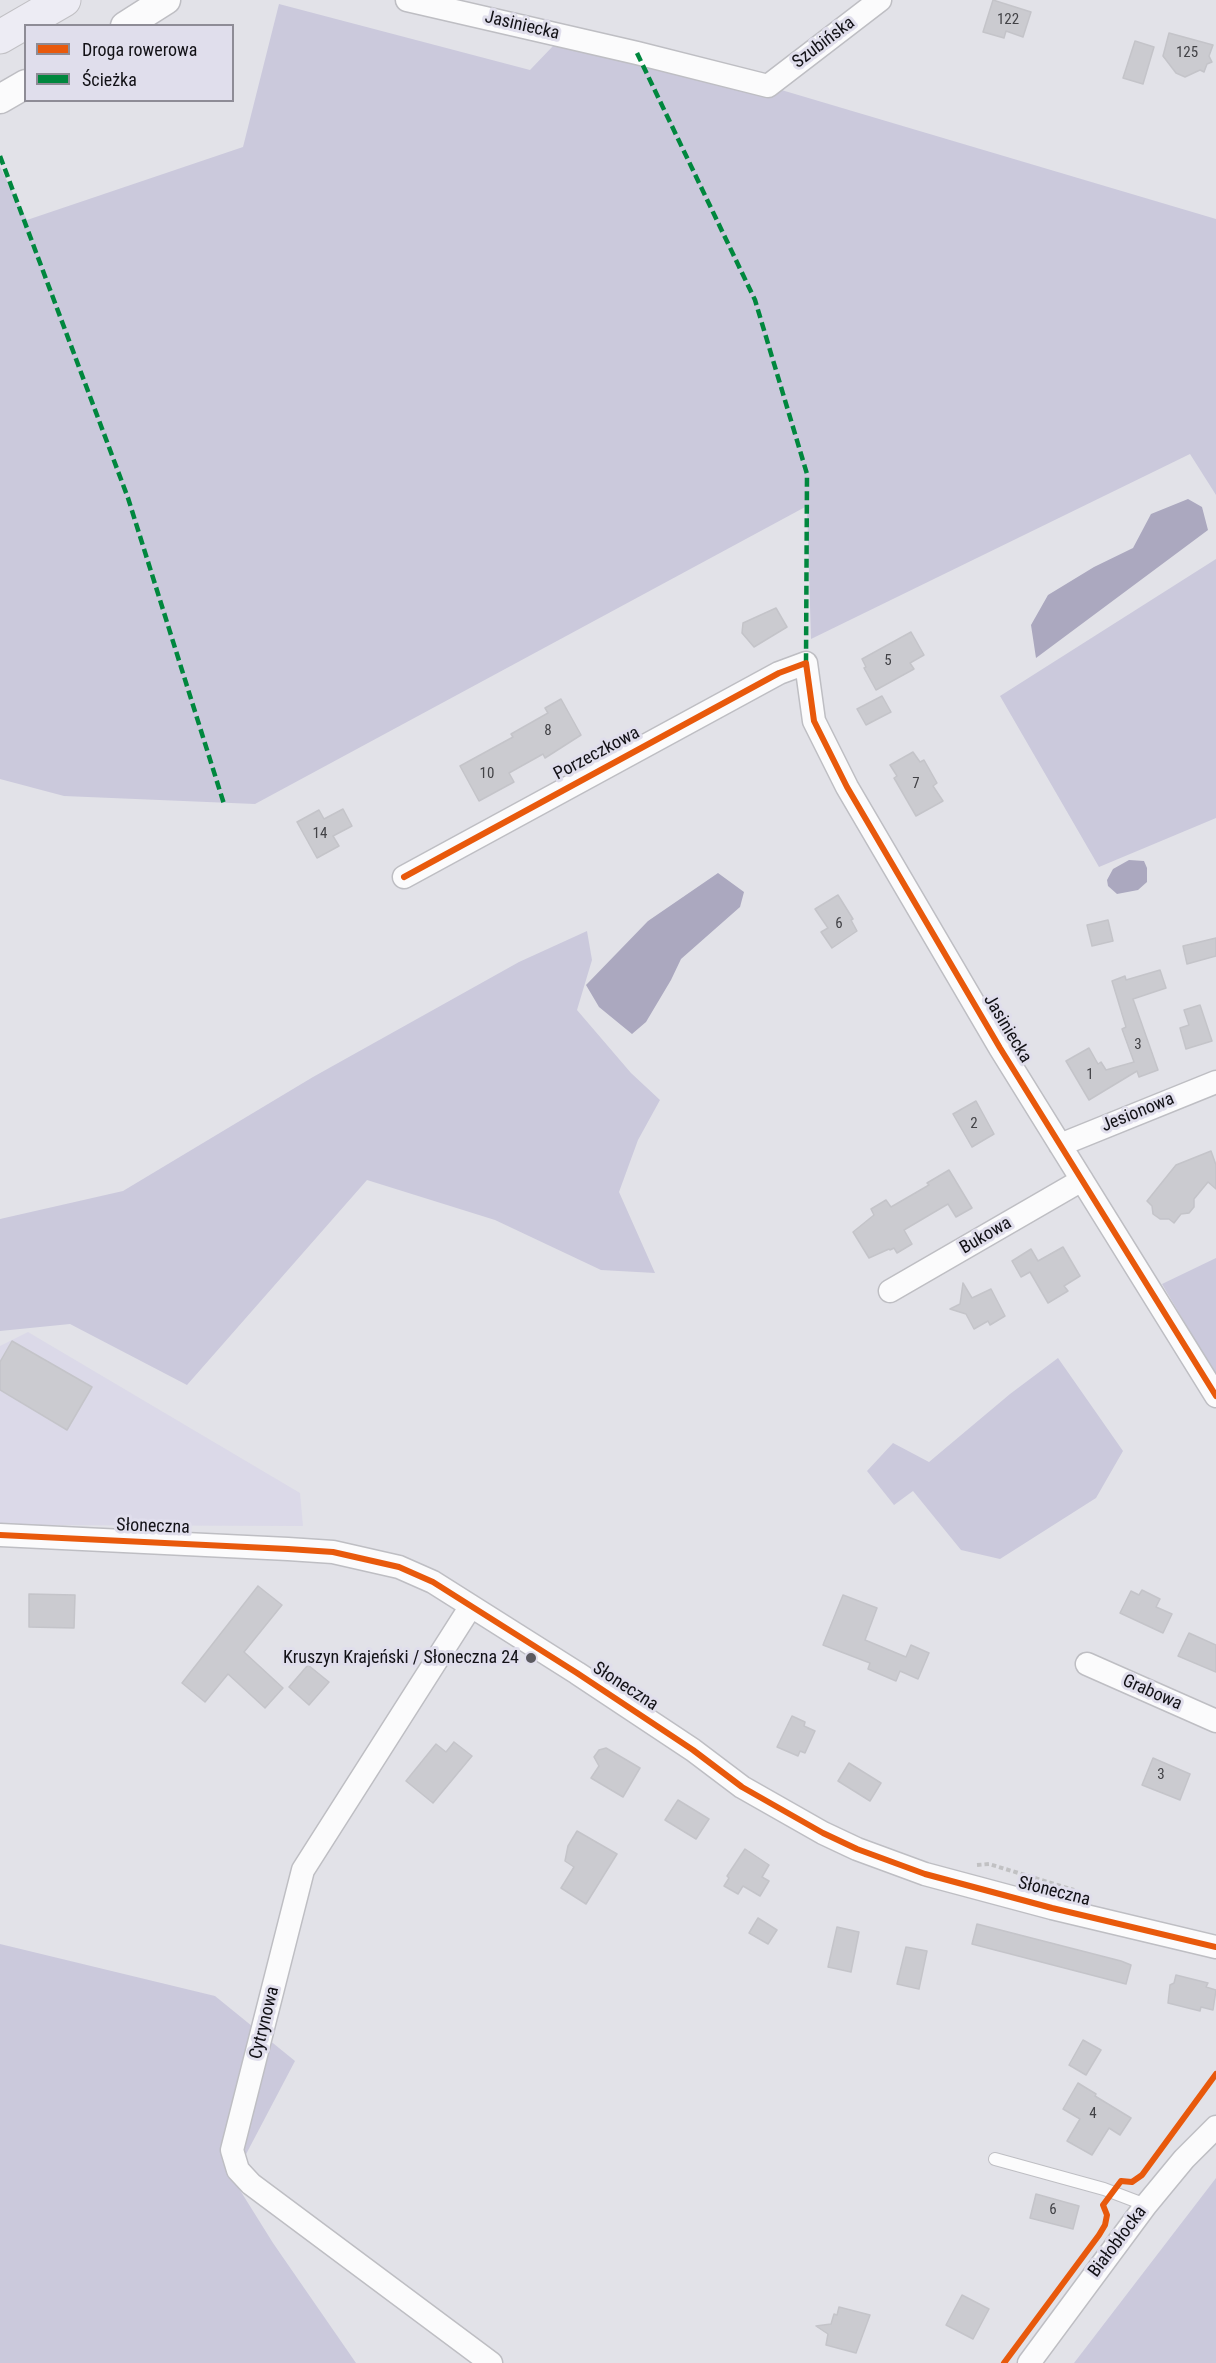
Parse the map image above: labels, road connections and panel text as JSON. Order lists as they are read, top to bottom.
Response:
{
  "streets": {
    "street": [
      "Jasiniecka",
      "Szubińska",
      "Porzeczkowa",
      "Jesionowa",
      "Bukowa",
      "Słoneczna",
      "Grabowa",
      "Cytrynowa",
      "Białobłocka"
    ]
  },
  "crossings": [
    ["Jasiniecka", "Szubińska"],
    ["Jasiniecka", "Porzeczkowa"],
    ["Jasiniecka", "Jesionowa"],
    ["Jasiniecka", "Bukowa"],
    ["Słoneczna", "Cytrynowa"]
  ],
  "places": ["Kruszyn Krajeński / Słoneczna 24"],
  "house_numbers": [
    "122",
    "125",
    "5",
    "8",
    "10",
    "7",
    "14",
    "6",
    "3",
    "1",
    "2",
    "3",
    "4",
    "6"
  ],
  "legend": ["Droga rowerowa", "Ścieżka"]
}
